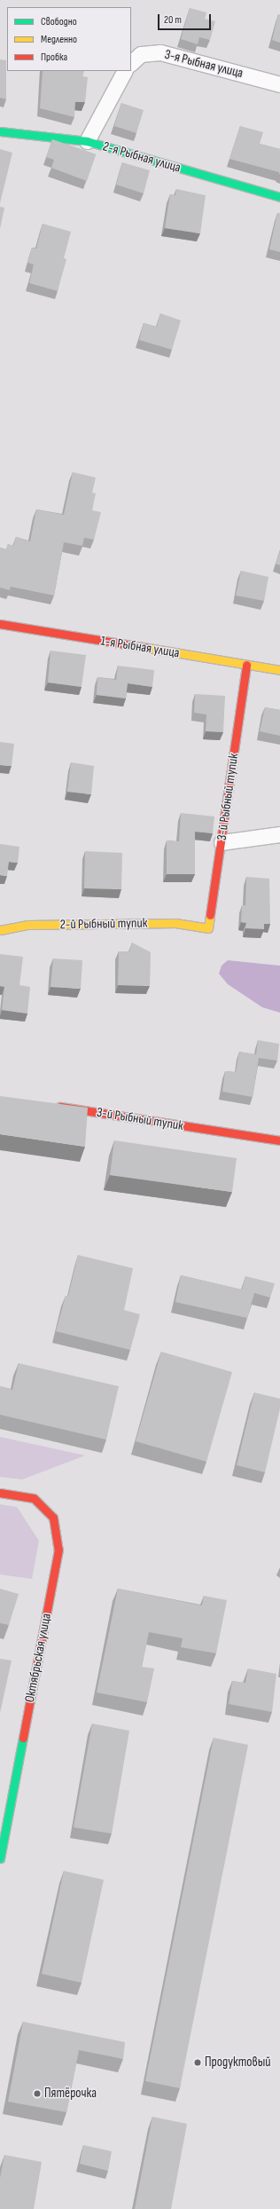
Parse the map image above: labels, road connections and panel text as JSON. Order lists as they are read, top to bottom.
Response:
{
  "streets": {
    "street": [
      "3-я Рыбная улица",
      "2-я Рыбная улица",
      "1-я Рыбная улица",
      "3-й Рыбный тупик",
      "2-й Рыбный тупик",
      "Октябрьская улица"
    ]
  },
  "crossings": [
    ["1-я Рыбная улица", "3-й Рыбный тупик"],
    ["3-й Рыбный тупик", "2-й Рыбный тупик"]
  ],
  "places": ["Продуктовый", "Пятёрочка"],
  "legend": ["Свободно", "Медленно", "Пробка"],
  "scale_bar": "20 m"
}
